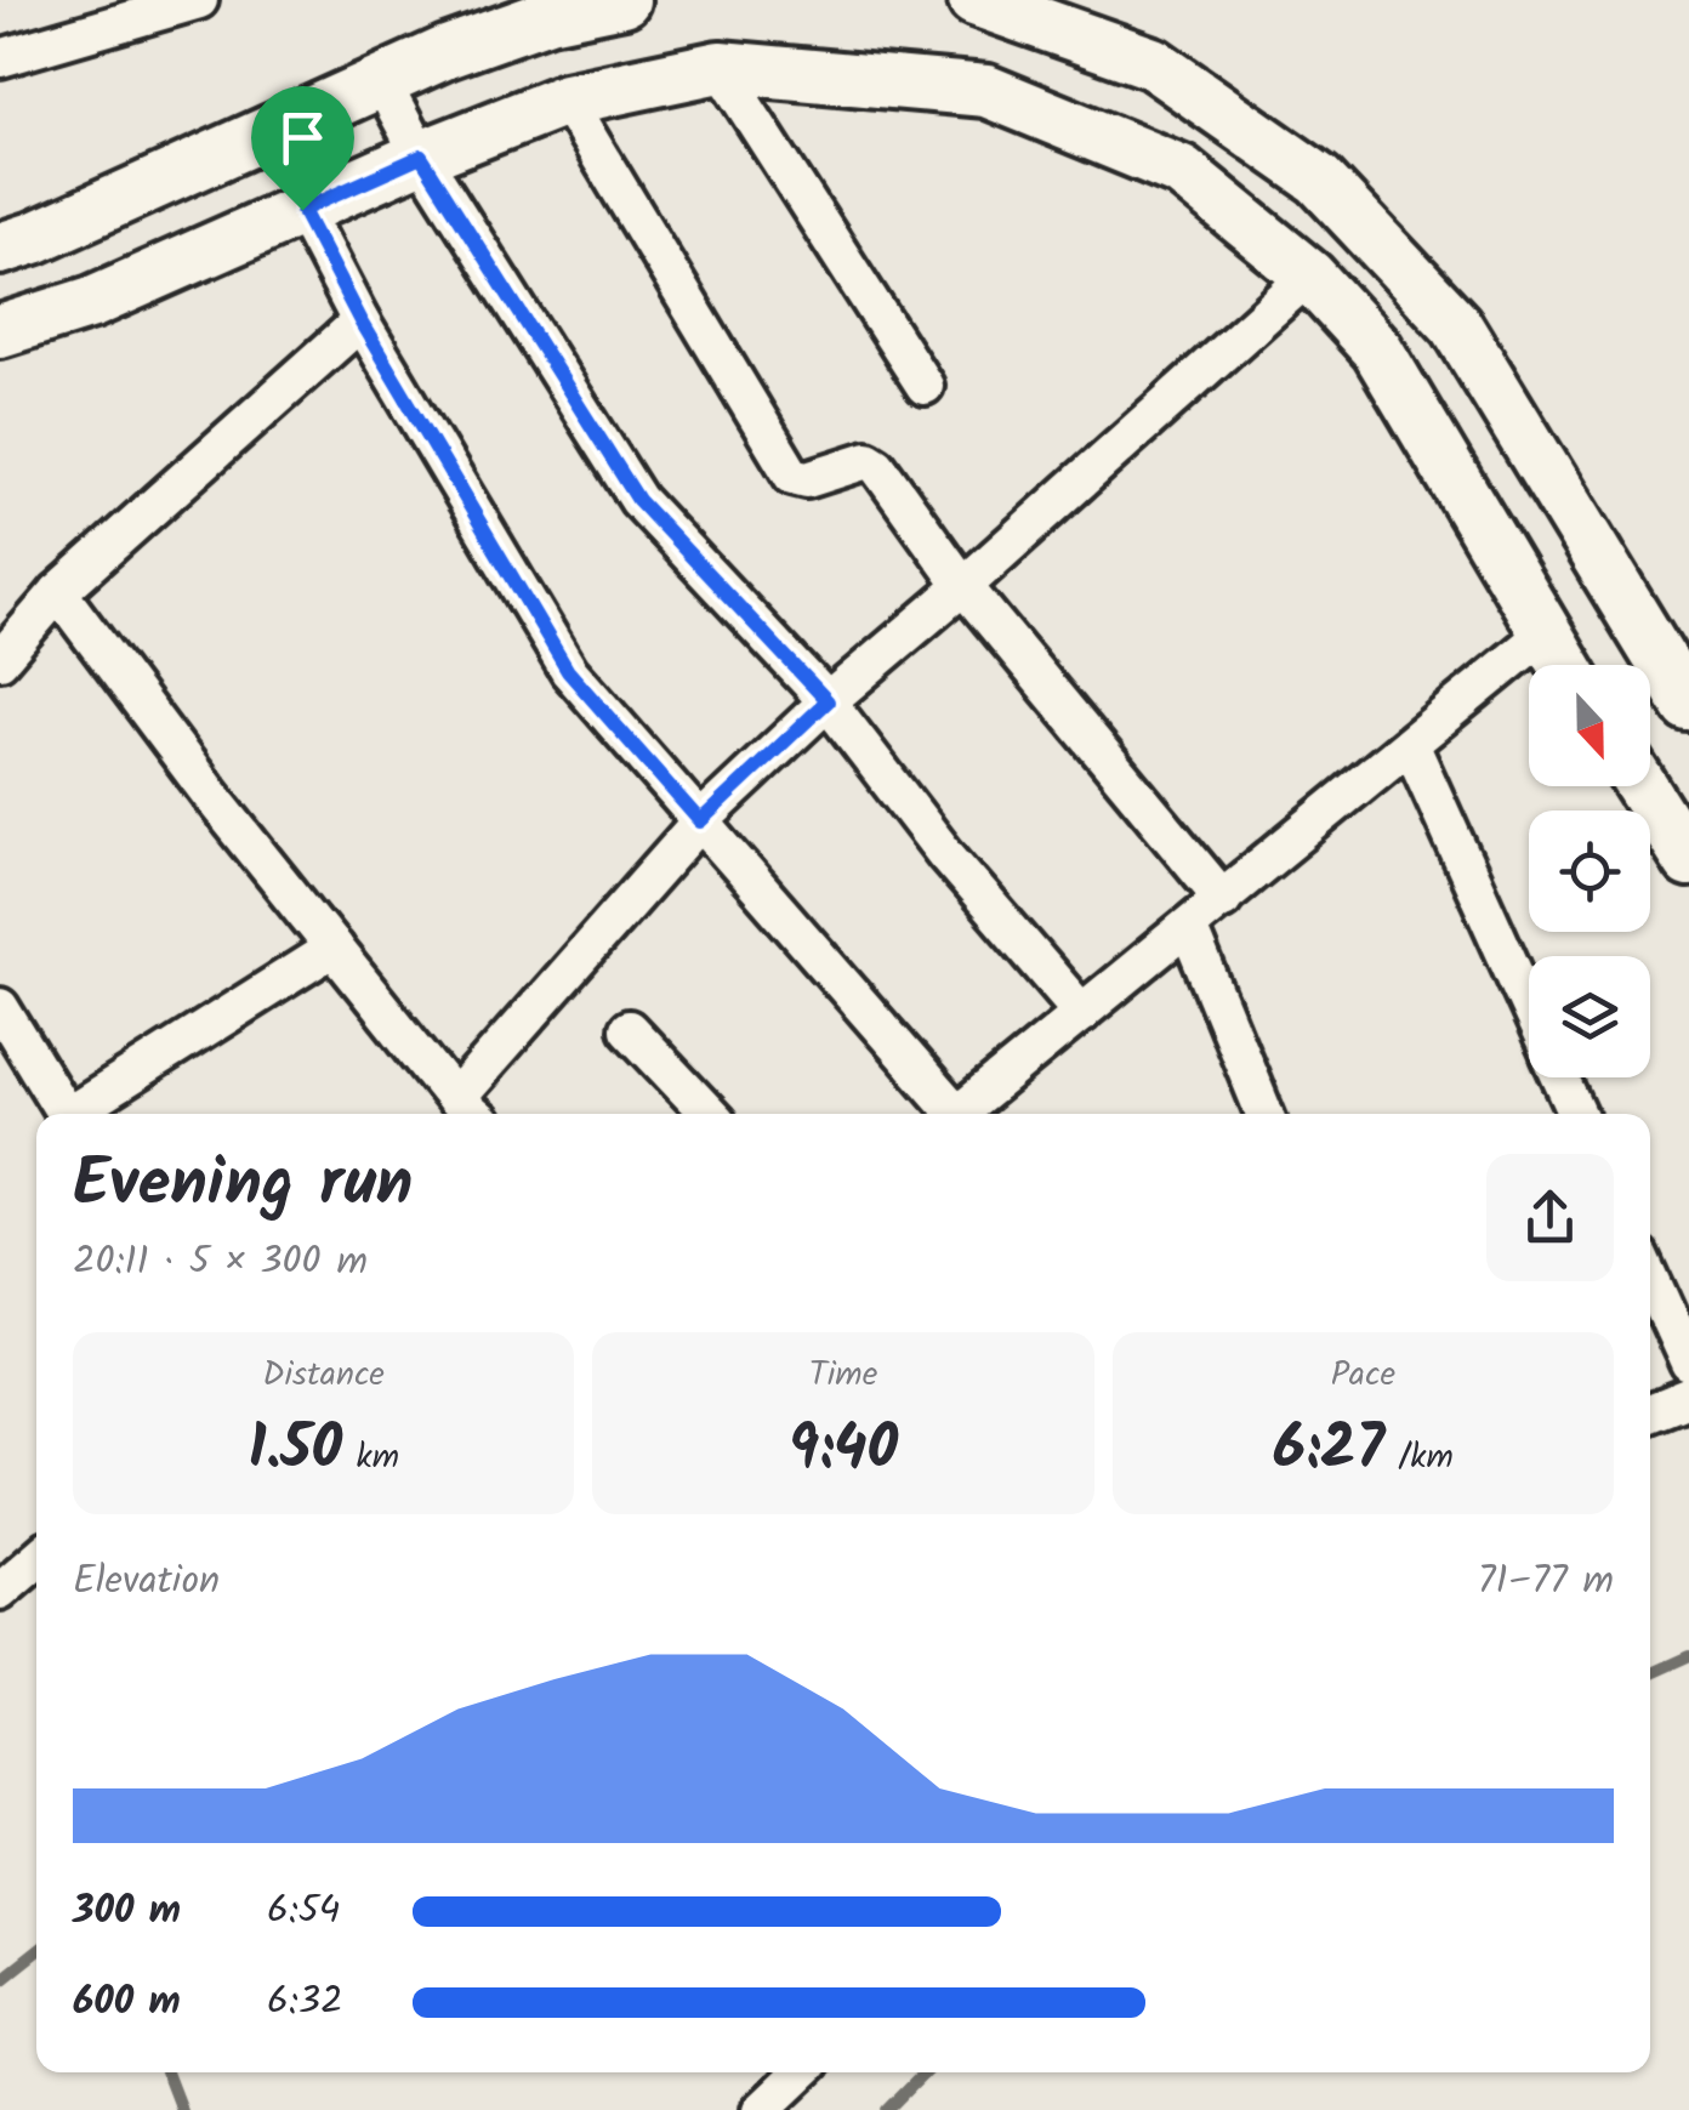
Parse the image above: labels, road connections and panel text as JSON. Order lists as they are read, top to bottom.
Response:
{
  "north": "bottom",
  "page": {
    "heading": ["Evening run", "20:11 · 5 × 300 m"],
    "stats": [
      ["Distance", "1.50 km"],
      ["Time", "9:40"],
      ["Pace", "6:27 /km"]
    ],
    "chart": ["Elevation", "71–77 m"],
    "list": [
      {
        "name": "300 m",
        "note": "6:54"
      },
      {
        "name": "600 m",
        "note": "6:32"
      }
    ]
  }
}
